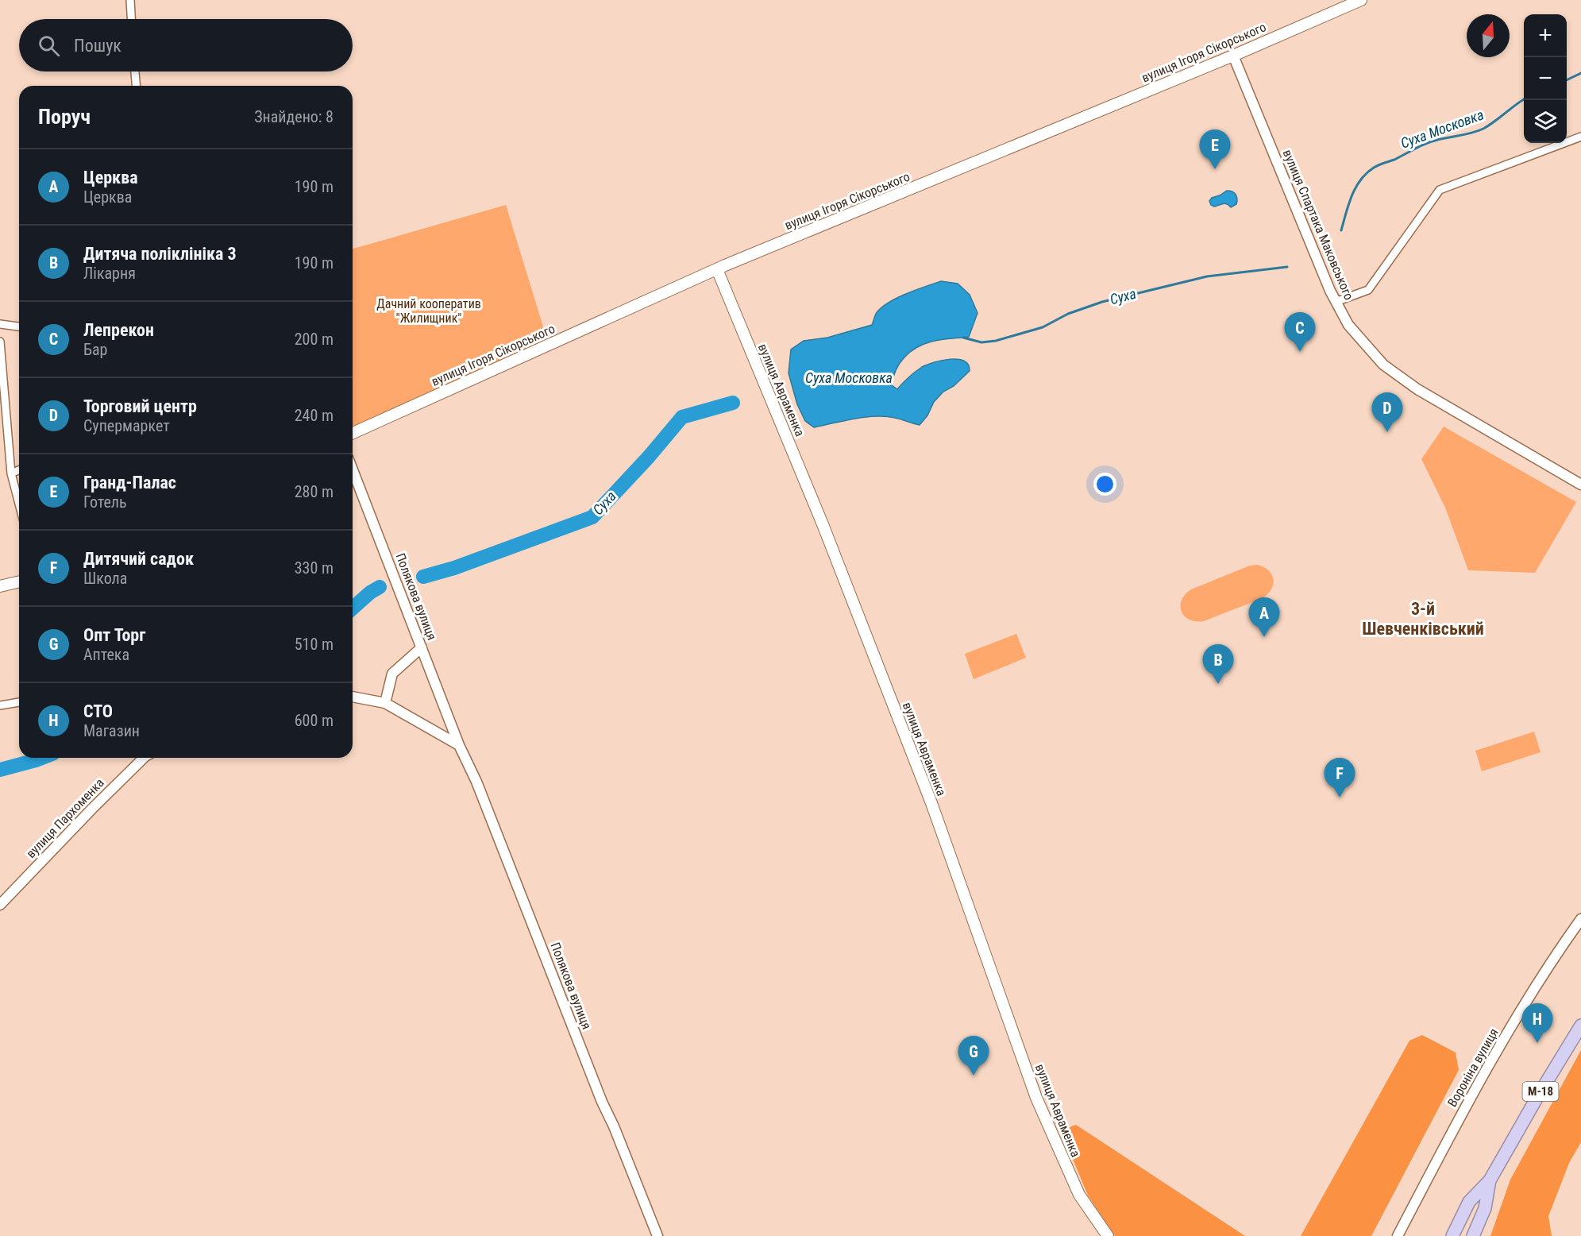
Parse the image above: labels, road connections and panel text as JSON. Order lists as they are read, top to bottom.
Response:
{
  "streets": {
    "highway": ["М-18"],
    "main road": ["вулиця Ігоря Сікорського", "вулиця Авраменка"],
    "street": [
      "вулиця Спартака Маковського",
      "Полякова вулиця",
      "вулиця Пархоменка",
      "Вороніна вулиця"
    ]
  },
  "crossings": [
    ["вулиця Ігоря Сікорського", "вулиця Спартака Маковського"],
    ["вулиця Ігоря Сікорського", "вулиця Авраменка"]
  ],
  "districts": ["3-й Шевченківський"],
  "water": ["Суха Московка", "Суха"],
  "parks": ["Дачний кооператив \"Жилищник\""],
  "north": "top",
  "page": {
    "map_buttons": ["+", "−"],
    "search": "Пошук",
    "heading": ["Поруч", "Знайдено: 8"],
    "pins": [
      "E",
      "C",
      "D",
      "A",
      "B",
      "F",
      "H",
      "G"
    ],
    "list": [
      {
        "mark": "A",
        "name": "Церква",
        "note": "Церква",
        "value": "190 m"
      },
      {
        "mark": "B",
        "name": "Дитяча поліклініка 3",
        "note": "Лікарня",
        "value": "190 m"
      },
      {
        "mark": "C",
        "name": "Лепрекон",
        "note": "Бар",
        "value": "200 m"
      },
      {
        "mark": "D",
        "name": "Торговий центр",
        "note": "Супермаркет",
        "value": "240 m"
      },
      {
        "mark": "E",
        "name": "Гранд-Палас",
        "note": "Готель",
        "value": "280 m"
      },
      {
        "mark": "F",
        "name": "Дитячий садок",
        "note": "Школа",
        "value": "330 m"
      },
      {
        "mark": "G",
        "name": "Опт Торг",
        "note": "Аптека",
        "value": "510 m"
      },
      {
        "mark": "H",
        "name": "СТО",
        "note": "Магазин",
        "value": "600 m"
      }
    ]
  }
}
